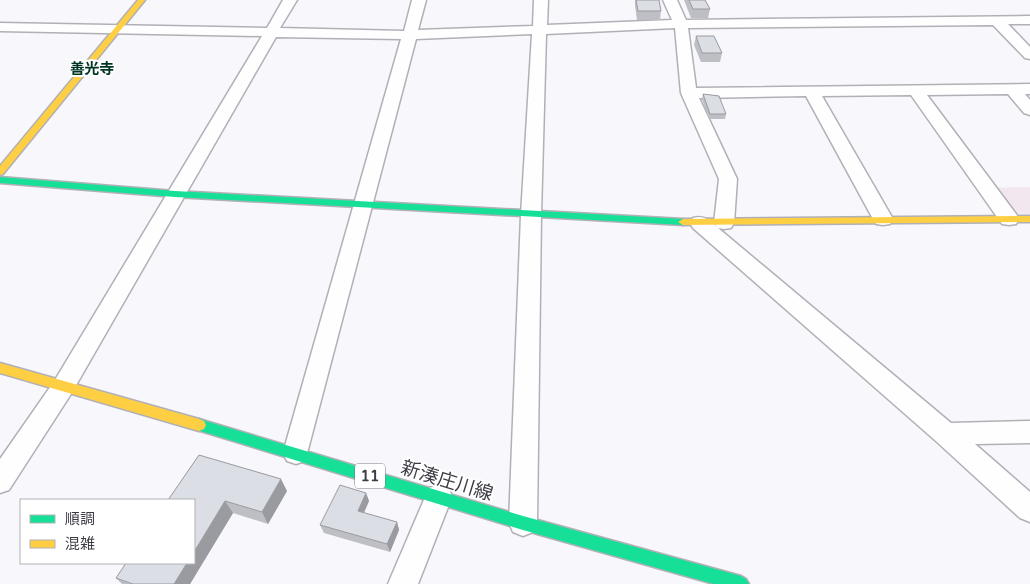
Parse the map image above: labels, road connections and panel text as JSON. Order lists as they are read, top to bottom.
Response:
{
  "streets": {
    "street": ["11", "新湊庄川線"]
  },
  "districts": ["善光寺"],
  "legend": ["順調", "混雑"]
}
